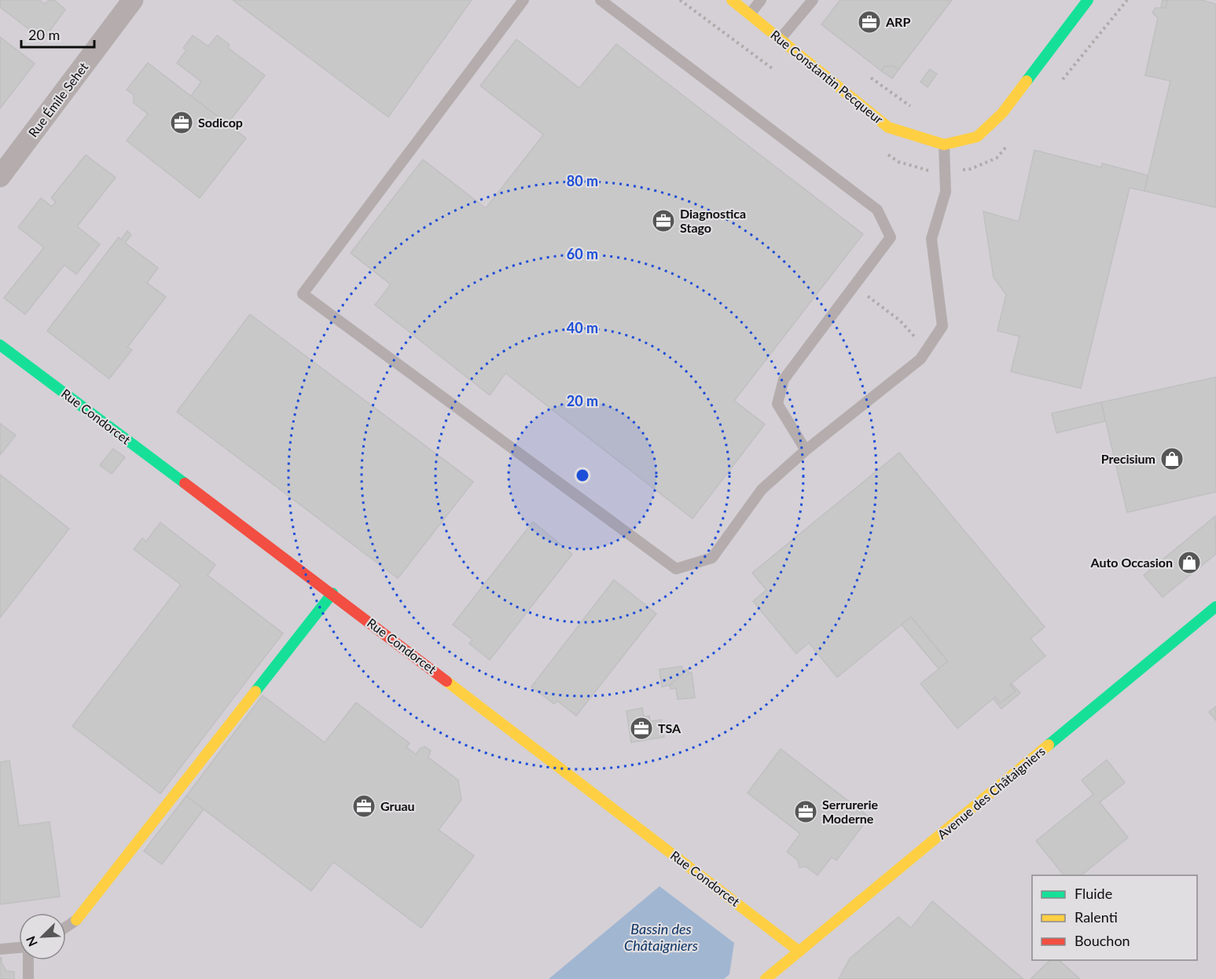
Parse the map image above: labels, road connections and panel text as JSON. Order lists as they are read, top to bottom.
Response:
{
  "streets": {
    "street": [
      "Rue Constantin Pecqueur",
      "Rue Émile Sehet",
      "Rue Condorcet",
      "Avenue des Châtaigniers"
    ]
  },
  "crossings": [
    ["Rue Condorcet", "Avenue des Châtaigniers"]
  ],
  "water": ["Bassin des Châtaigniers"],
  "places": {
    "office": [
      "ARP",
      "Sodicop",
      "Diagnostica Stago",
      "TSA",
      "Gruau",
      "Serrurerie Moderne"
    ],
    "shop": ["Precisium", "Auto Occasion"]
  },
  "legend": ["Fluide", "Ralenti", "Bouchon"],
  "scale_bar": "20 m",
  "north": "bottom left",
  "rings": [
    "80 m",
    "60 m",
    "40 m",
    "20 m"
  ]
}
